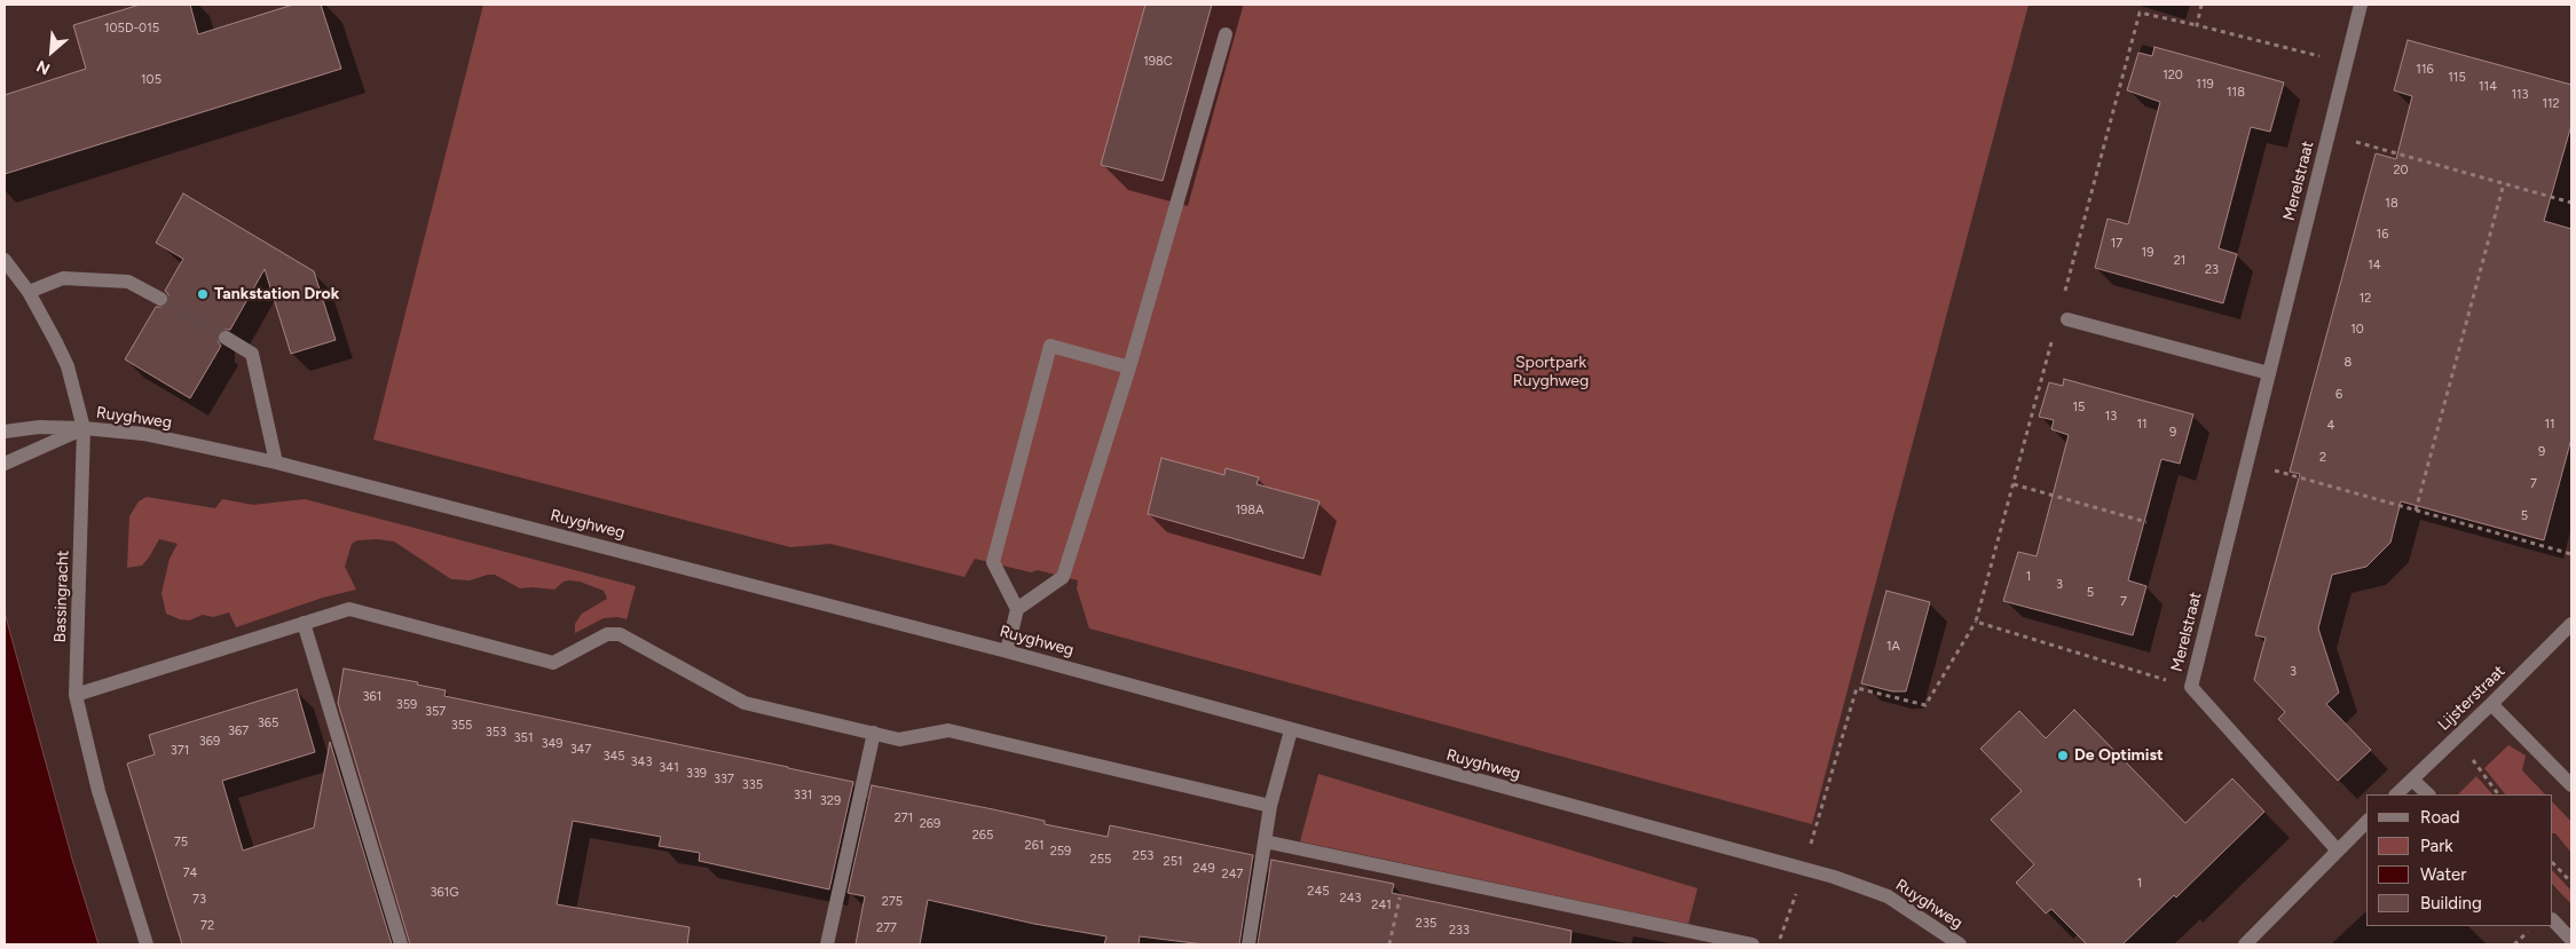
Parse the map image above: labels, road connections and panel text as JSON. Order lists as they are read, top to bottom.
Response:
{
  "streets": {
    "street": [
      "Merelstraat",
      "Ruyghweg",
      "Bassingracht",
      "Lijsterstraat"
    ]
  },
  "crossings": [
    ["Ruyghweg", "Bassingracht"]
  ],
  "parks": ["Sportpark Ruyghweg"],
  "places": ["Tankstation Drok", "De Optimist"],
  "house_numbers": [
    "105D-015",
    "198C",
    "116",
    "120",
    "115",
    "105",
    "119",
    "114",
    "118",
    "113",
    "112",
    "20",
    "18",
    "16",
    "17",
    "19",
    "21",
    "14",
    "23",
    "12",
    "10",
    "8",
    "6",
    "15",
    "13",
    "11",
    "11",
    "4",
    "9",
    "9",
    "2",
    "7",
    "198A",
    "5",
    "1",
    "3",
    "5",
    "7",
    "1A",
    "3",
    "361",
    "359",
    "357",
    "365",
    "355",
    "367",
    "353",
    "351",
    "369",
    "349",
    "347",
    "371",
    "345",
    "343",
    "341",
    "339",
    "337",
    "335",
    "331",
    "329",
    "271",
    "269",
    "265",
    "75",
    "261",
    "259",
    "253",
    "255",
    "251",
    "249",
    "74",
    "247",
    "1",
    "245",
    "361G",
    "243",
    "73",
    "275",
    "241",
    "235",
    "72",
    "277",
    "233"
  ],
  "legend": [
    "Road",
    "Park",
    "Water",
    "Building"
  ],
  "north": "bottom left"
}
